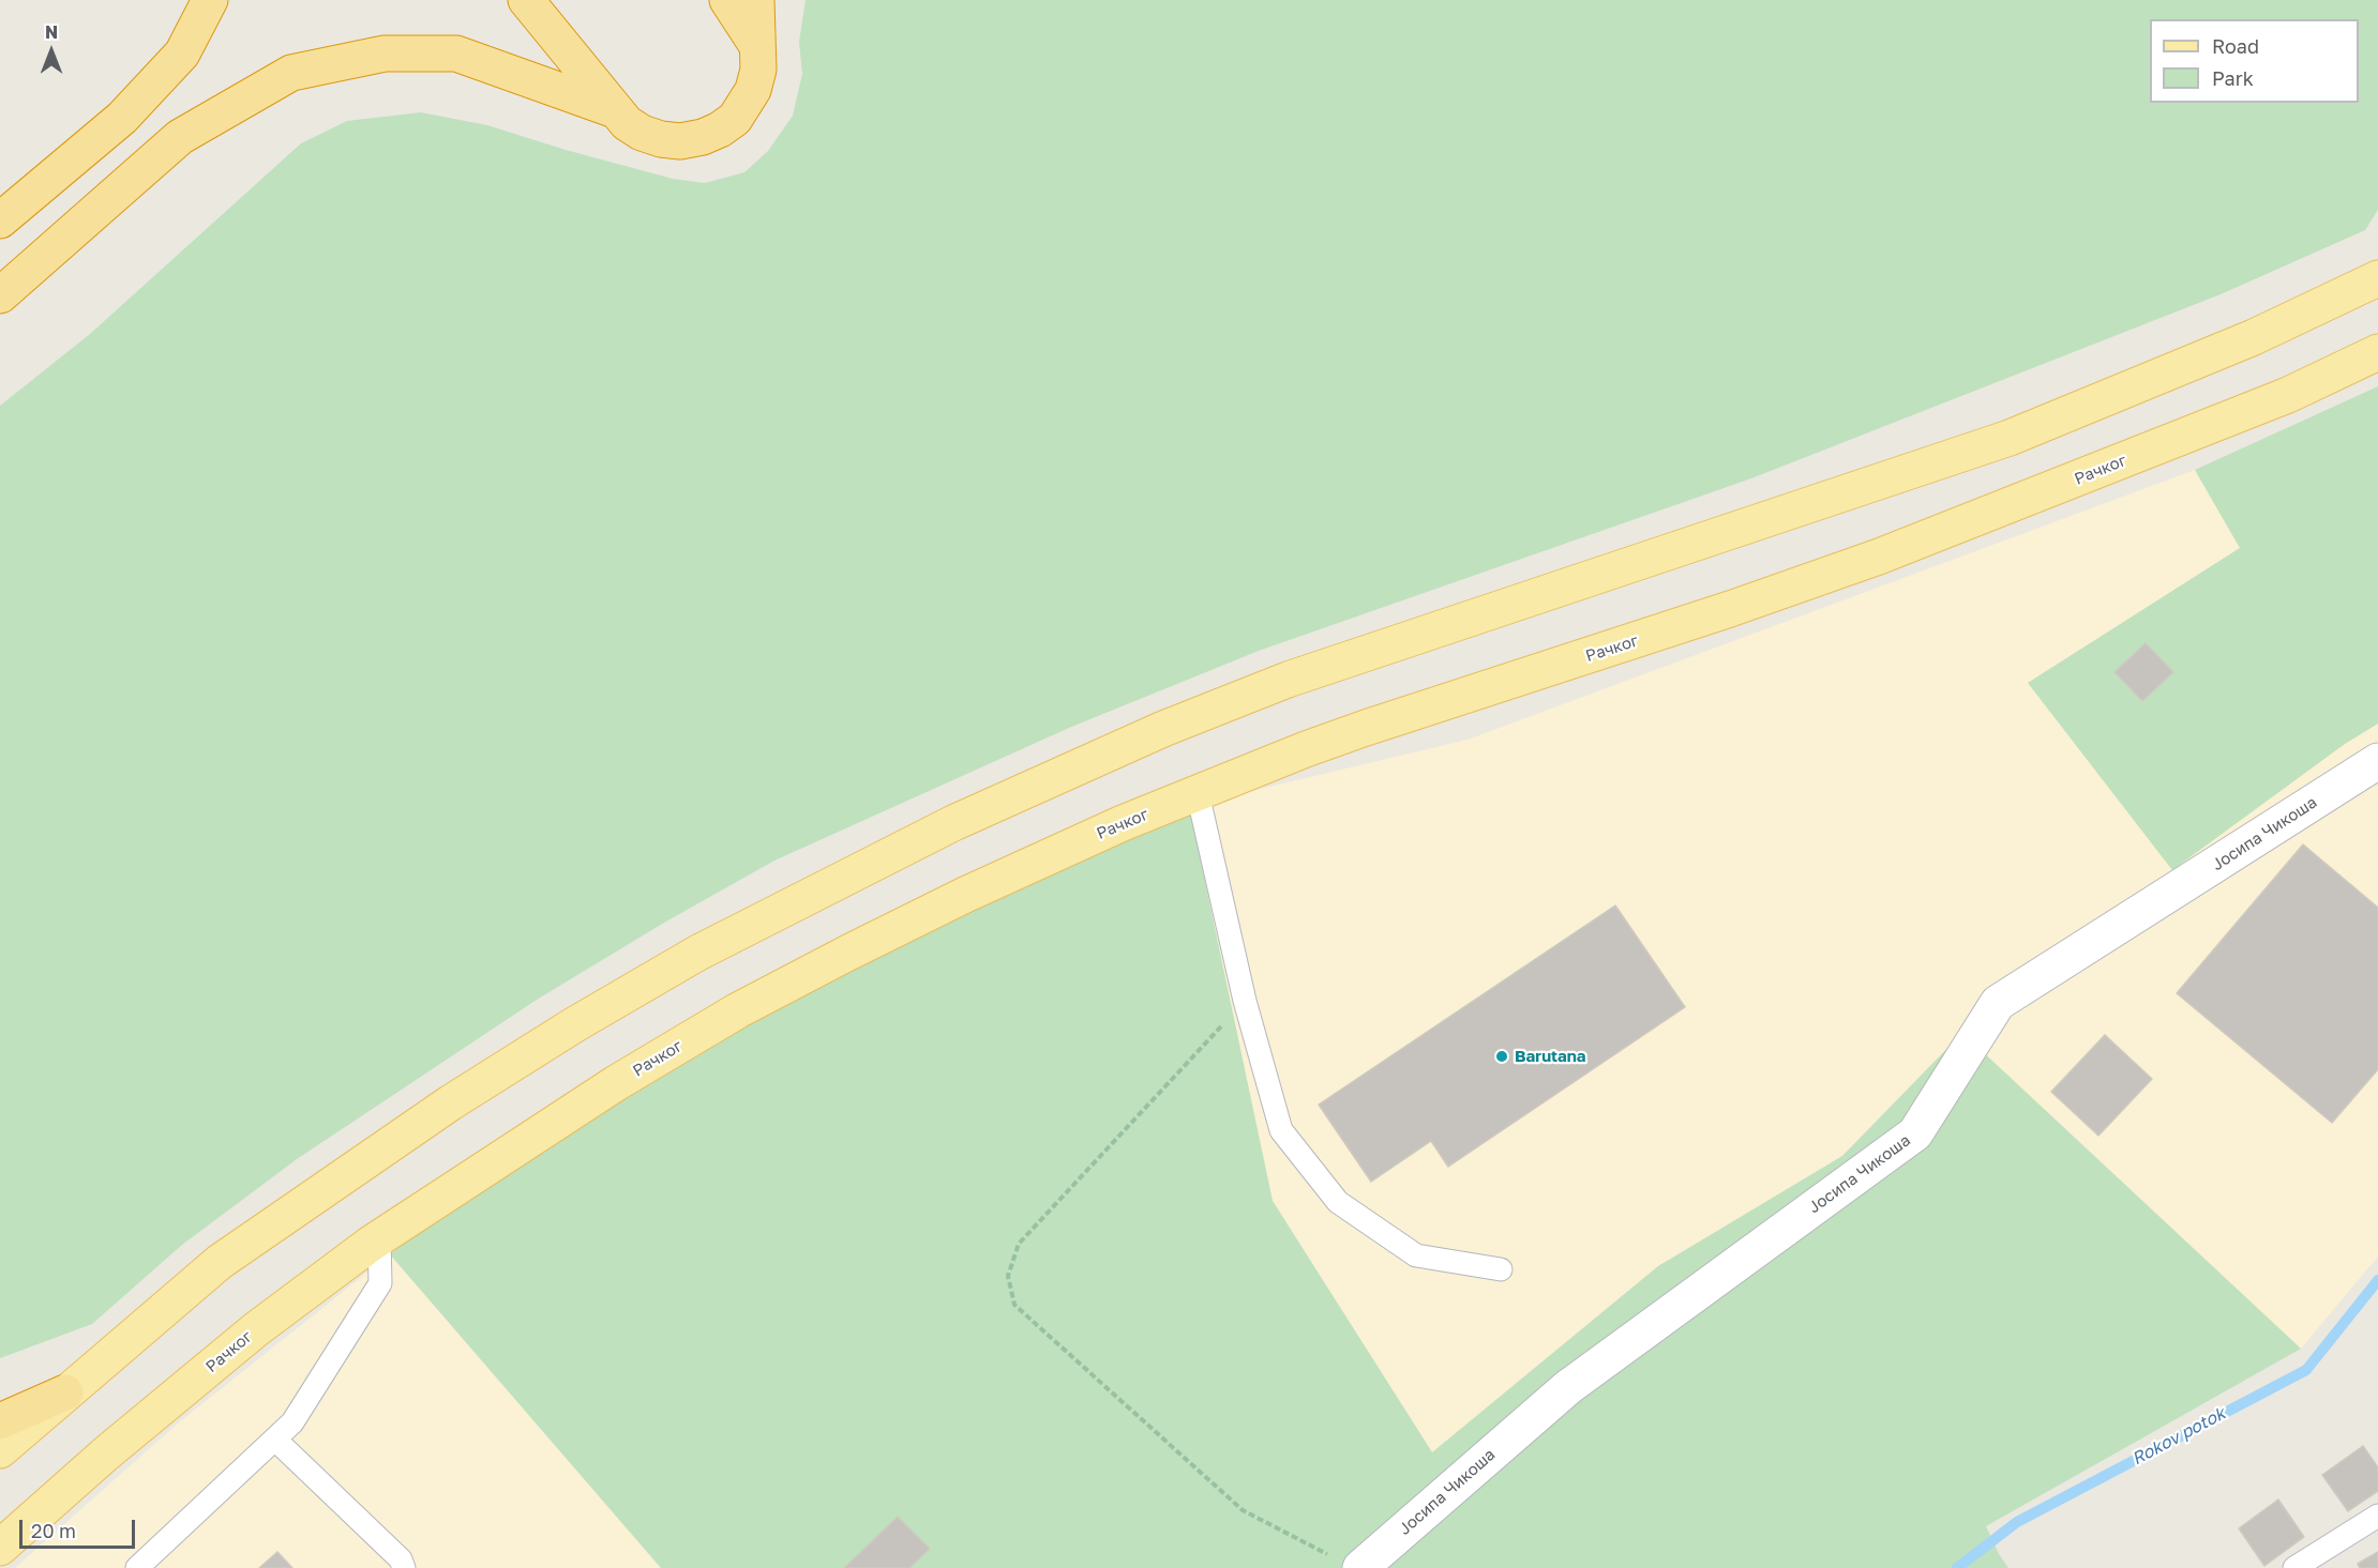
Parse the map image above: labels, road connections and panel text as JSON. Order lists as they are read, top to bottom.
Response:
{
  "streets": {
    "main road": ["Рачког"],
    "street": ["Јосипа Чикоша"]
  },
  "water": ["Rokov potok"],
  "places": ["Barutana"],
  "legend": ["Road", "Park"],
  "scale_bar": "20 m",
  "north": "top"
}
